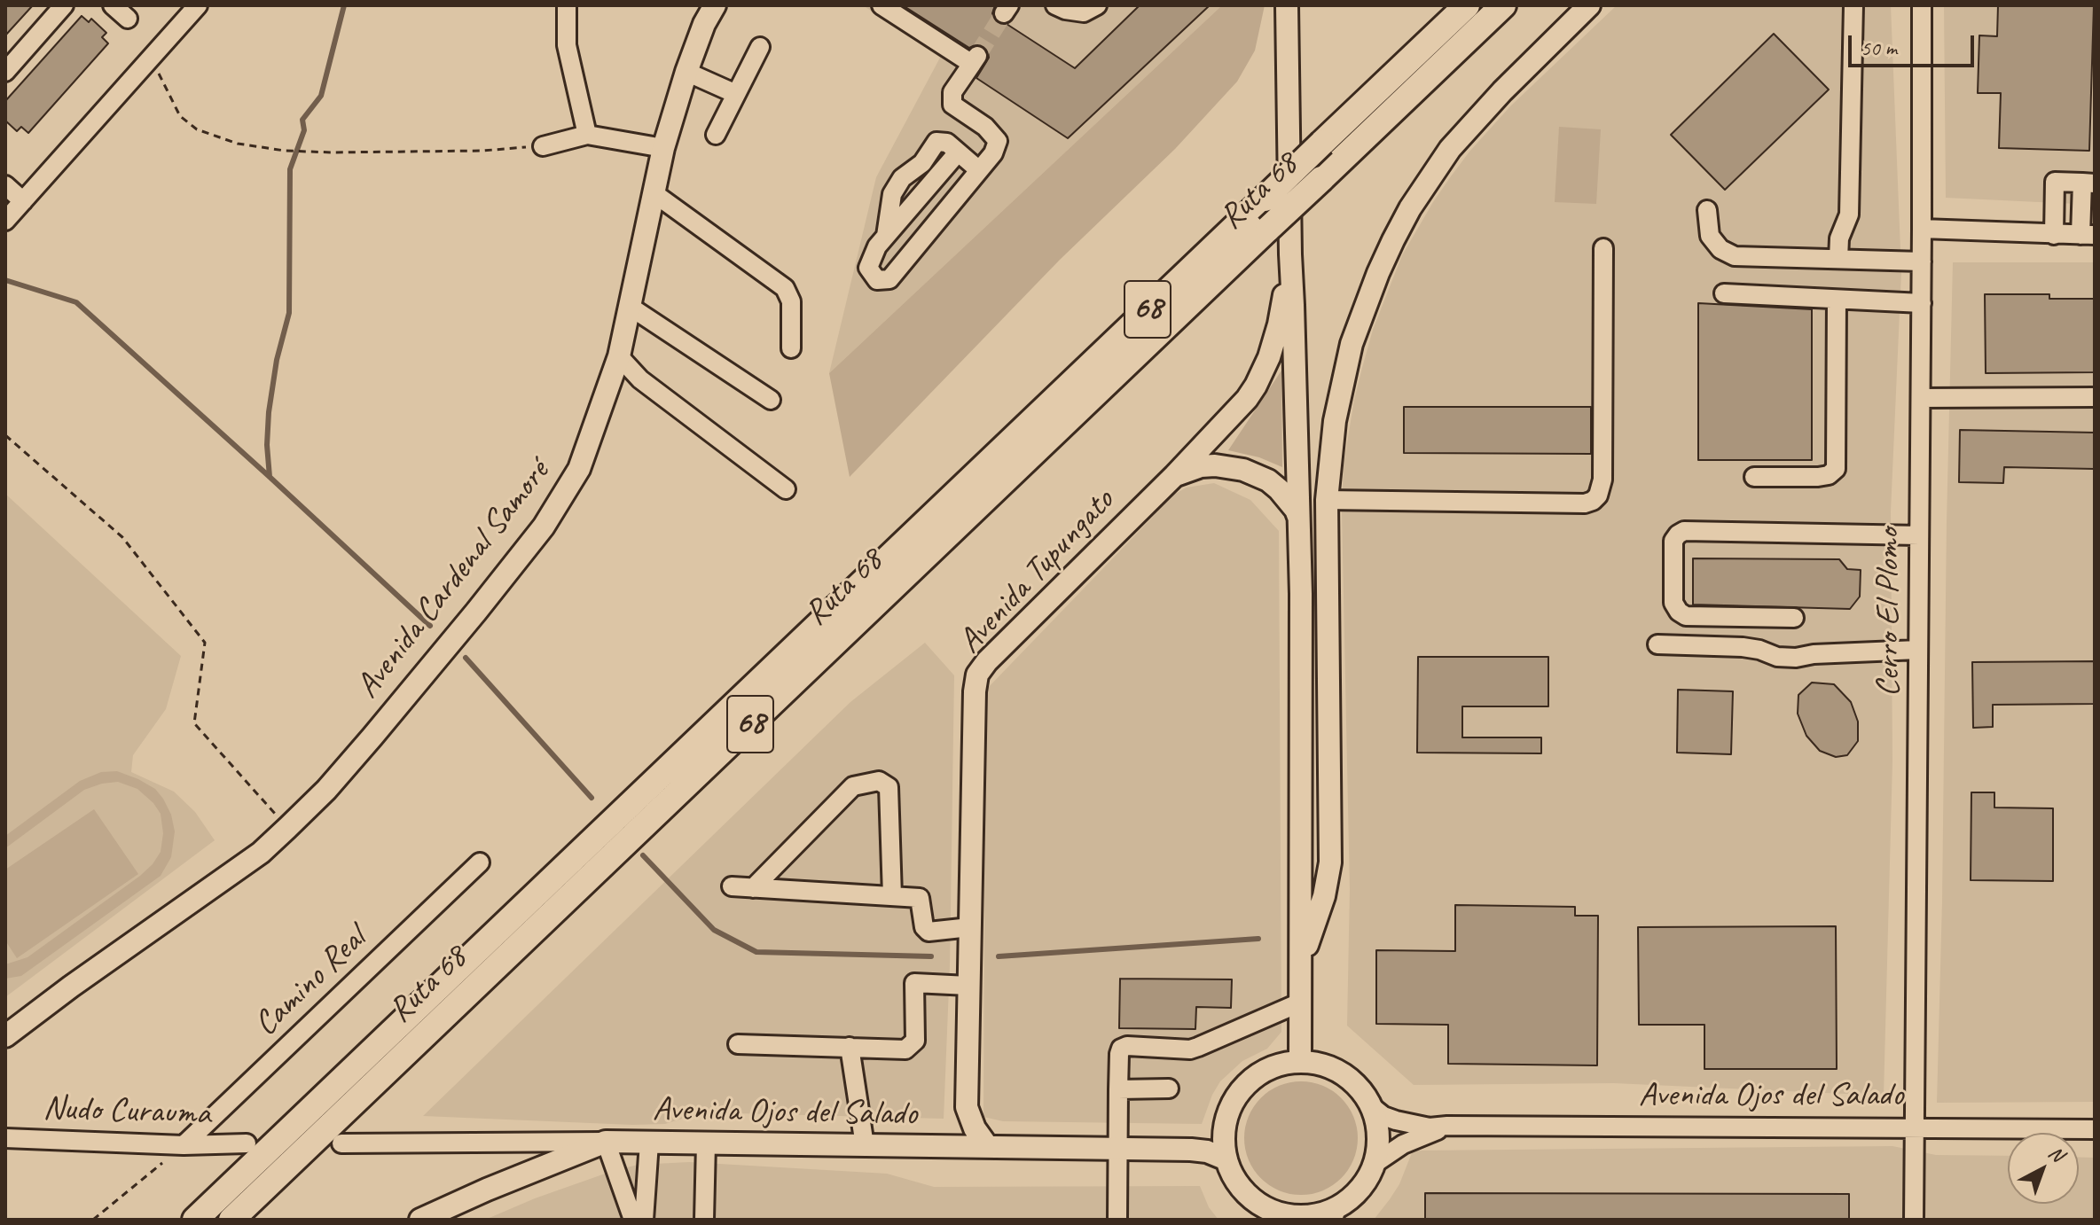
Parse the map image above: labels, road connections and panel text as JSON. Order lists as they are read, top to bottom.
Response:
{
  "streets": {
    "highway": ["Ruta 68", "68"],
    "main road": ["Avenida Tupungato", "Avenida Cardenal Samoré", "Avenida Ojos del Salado"],
    "street": ["Cerro El Plomo", "Camino Real", "Nudo Curauma"]
  },
  "crossings": [
    ["Avenida Tupungato", "Avenida Ojos del Salado"],
    ["Cerro El Plomo", "Avenida Ojos del Salado"],
    ["Camino Real", "Nudo Curauma"]
  ],
  "scale_bar": "50 m",
  "north": "top right"
}
